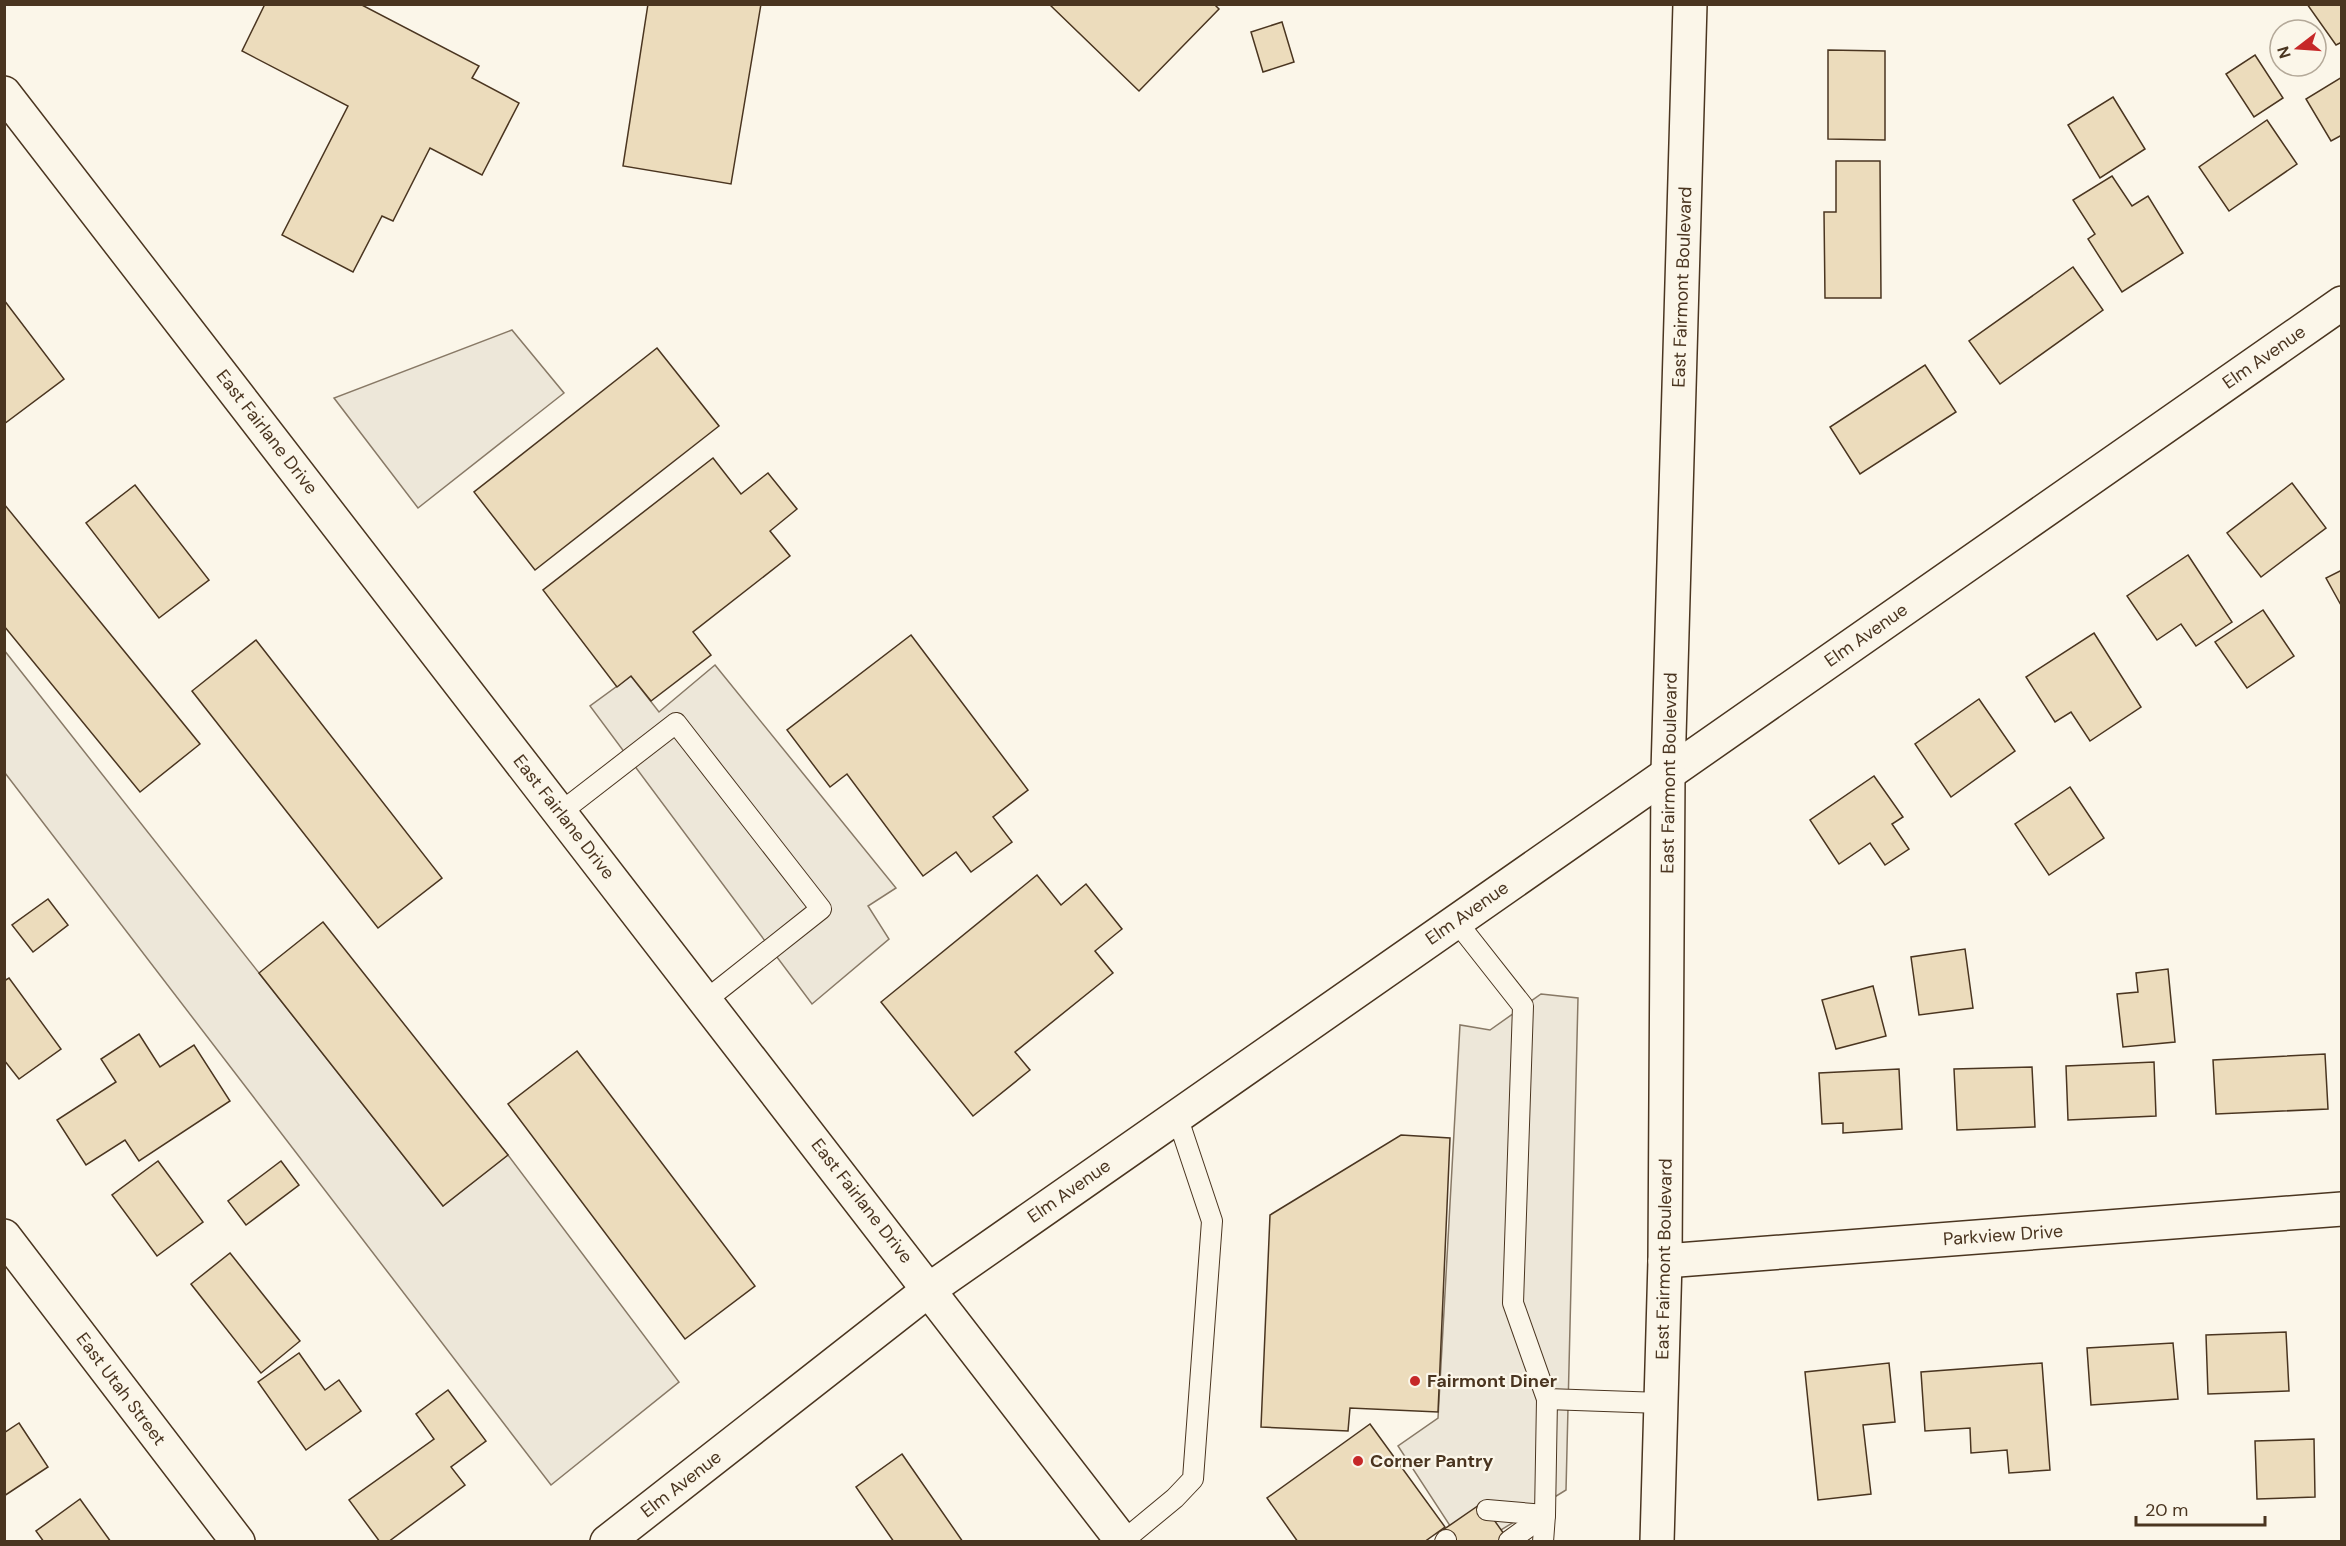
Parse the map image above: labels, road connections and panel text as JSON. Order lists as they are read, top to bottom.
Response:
{
  "streets": {
    "street": [
      "East Fairmont Boulevard",
      "Elm Avenue",
      "East Fairlane Drive",
      "Parkview Drive",
      "East Utah Street"
    ]
  },
  "crossings": [
    ["East Fairmont Boulevard", "Elm Avenue"],
    ["East Fairmont Boulevard", "Parkview Drive"],
    ["Elm Avenue", "East Fairlane Drive"]
  ],
  "places": ["Fairmont Diner", "Corner Pantry"],
  "scale_bar": "20 m",
  "north": "left"
}
